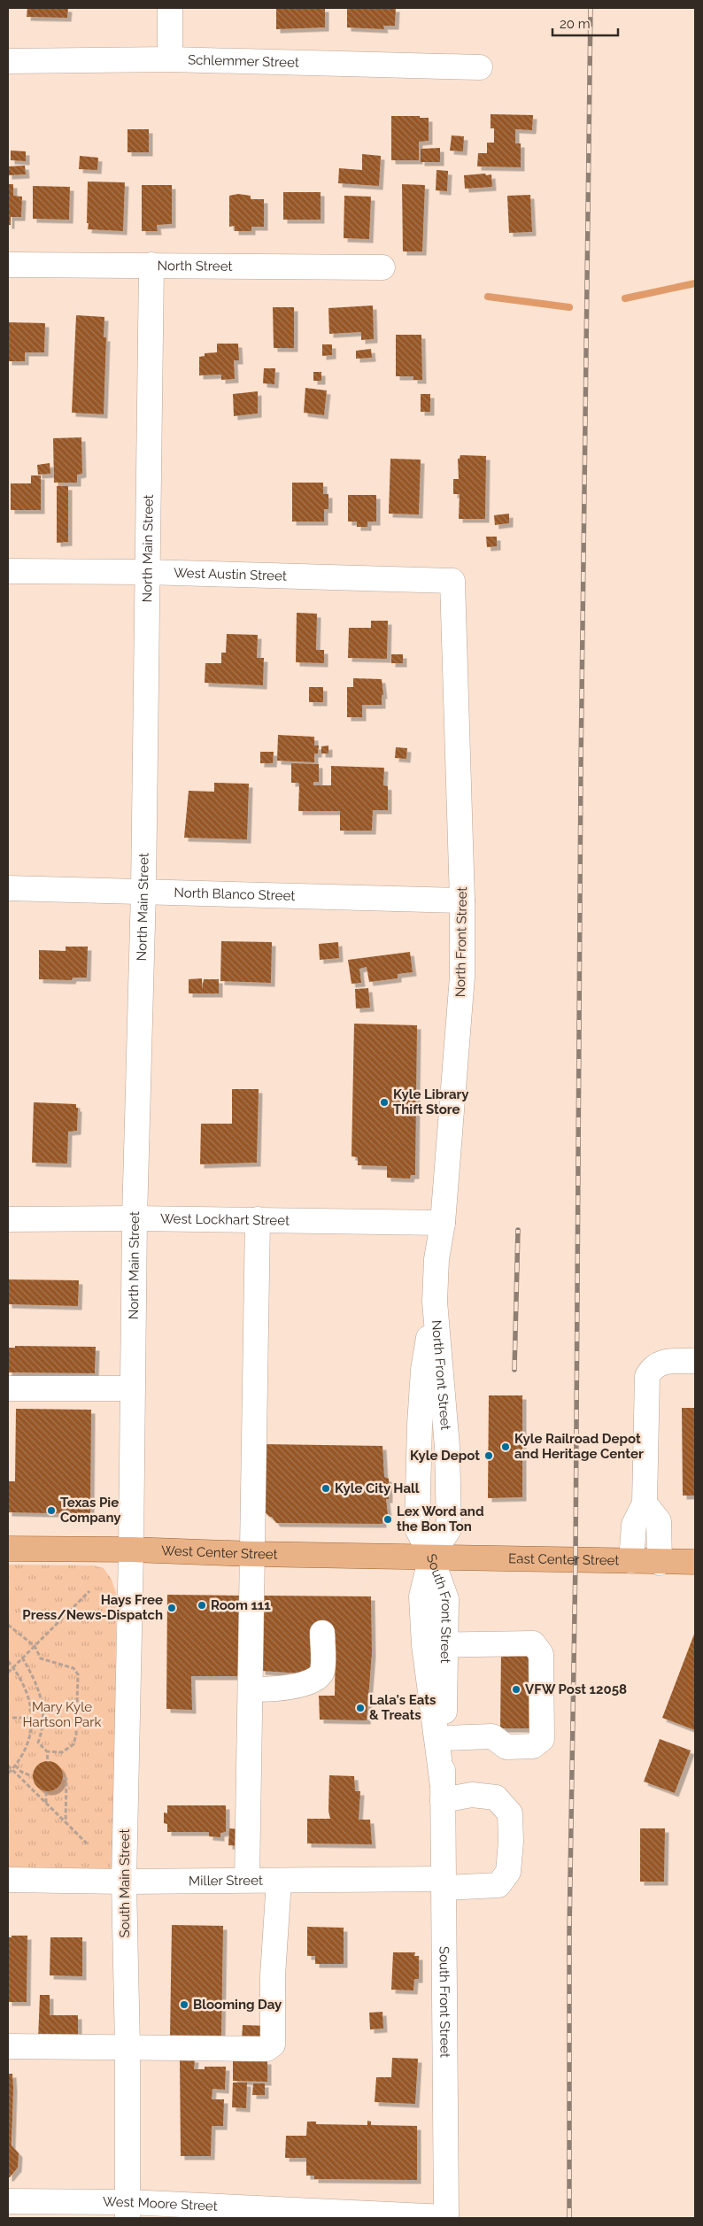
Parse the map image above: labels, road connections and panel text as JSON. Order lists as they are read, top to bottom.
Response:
{
  "streets": {
    "main road": ["West Center Street", "East Center Street"],
    "street": [
      "Schlemmer Street",
      "North Street",
      "North Main Street",
      "West Austin Street",
      "North Blanco Street",
      "North Front Street",
      "West Lockhart Street",
      "South Front Street",
      "Miller Street",
      "South Main Street",
      "West Moore Street"
    ]
  },
  "crossings": [
    ["North Street", "North Main Street"],
    ["North Main Street", "West Austin Street"],
    ["North Main Street", "North Blanco Street"],
    ["North Main Street", "West Lockhart Street"],
    ["North Main Street", "West Center Street"],
    ["North Main Street", "South Main Street"],
    ["West Austin Street", "North Front Street"],
    ["North Blanco Street", "North Front Street"],
    ["North Front Street", "West Lockhart Street"],
    ["North Front Street", "West Center Street"],
    ["North Front Street", "East Center Street"],
    ["North Front Street", "South Front Street"],
    ["West Center Street", "East Center Street"],
    ["West Center Street", "South Front Street"],
    ["West Center Street", "South Main Street"],
    ["East Center Street", "South Front Street"],
    ["South Front Street", "Miller Street"],
    ["South Front Street", "West Moore Street"],
    ["Miller Street", "South Main Street"],
    ["South Main Street", "West Moore Street"]
  ],
  "parks": ["Mary Kyle Hartson Park"],
  "places": [
    "Kyle Library Thift Store",
    "Kyle Railroad Depot and Heritage Center",
    "Kyle Depot",
    "Kyle City Hall",
    "Texas Pie Company",
    "Lex Word and the Bon Ton",
    "Room 111",
    "Hays Free Press/News-Dispatch",
    "VFW Post 12058",
    "Lala's Eats & Treats",
    "Blooming Day"
  ],
  "scale_bar": "20 m"
}
